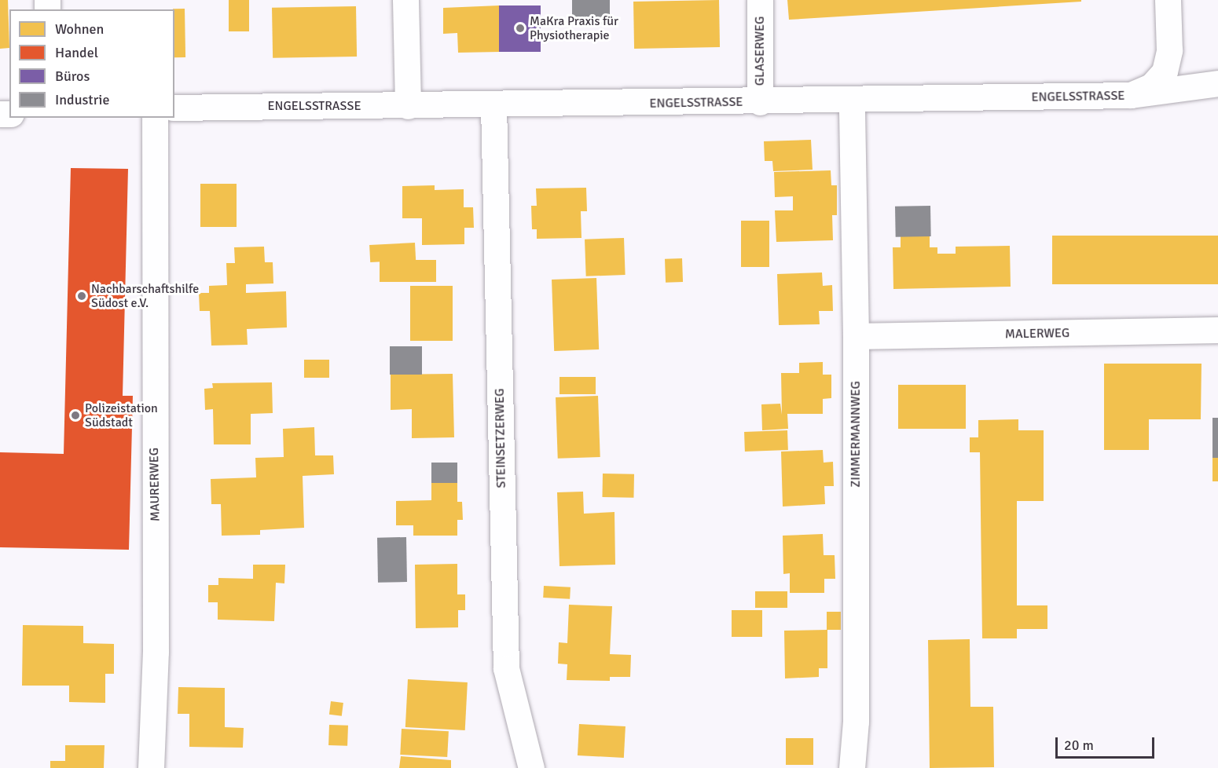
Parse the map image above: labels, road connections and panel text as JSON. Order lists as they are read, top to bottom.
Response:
{
  "streets": {
    "street": [
      "GLASERWEG",
      "ENGELSSTRASSE",
      "MALERWEG",
      "ZIMMERMANNWEG",
      "STEINSETZERWEG",
      "MAURERWEG"
    ]
  },
  "crossings": [
    ["GLASERWEG", "ENGELSSTRASSE"],
    ["ENGELSSTRASSE", "ZIMMERMANNWEG"],
    ["ENGELSSTRASSE", "STEINSETZERWEG"],
    ["MALERWEG", "ZIMMERMANNWEG"]
  ],
  "places": ["MaKra Praxis für Physiotherapie", "Nachbarschaftshilfe Südost e.V.", "Polizeistation Südstadt"],
  "legend": [
    "Wohnen",
    "Handel",
    "Büros",
    "Industrie"
  ],
  "scale_bar": "20 m"
}
